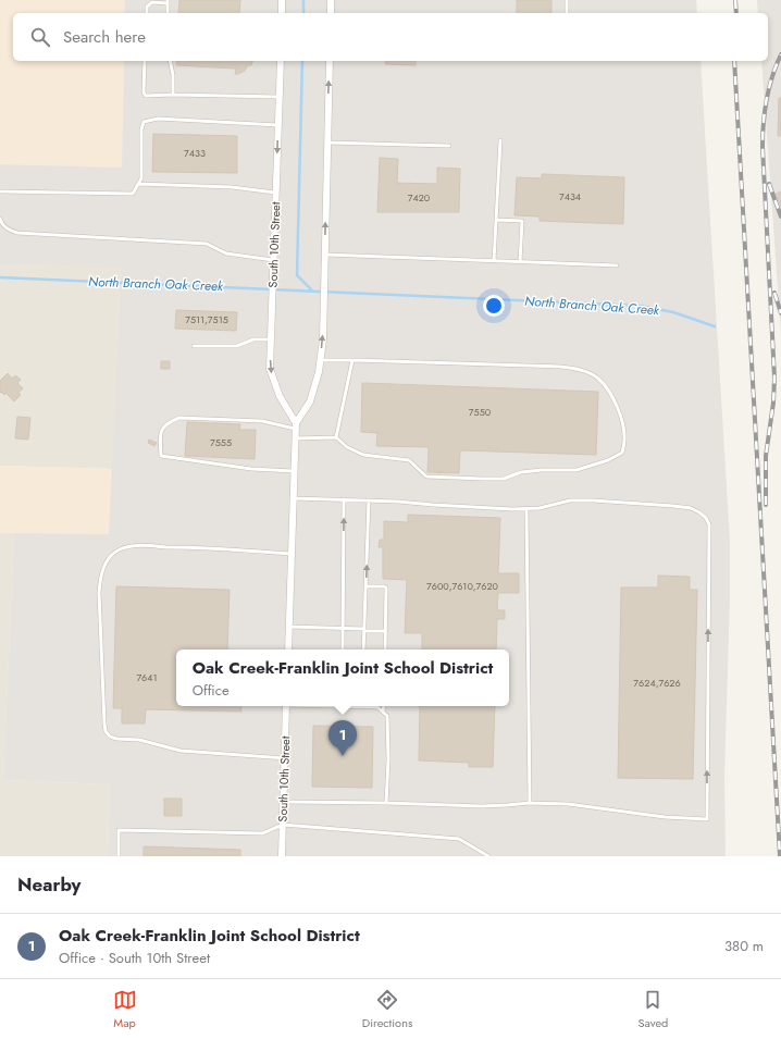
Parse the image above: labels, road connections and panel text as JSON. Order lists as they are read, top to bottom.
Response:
{
  "streets": {
    "street": ["South 10th Street"]
  },
  "water": ["North Branch Oak Creek"],
  "house_numbers": [
    "7433",
    "7434",
    "7420",
    "7511,7515",
    "7550",
    "7555",
    "7600,7610,7620",
    "7641",
    "7624,7626"
  ],
  "page": {
    "search": "Search here",
    "popup": ["Oak Creek-Franklin Joint School District", "Office"],
    "pins": "1",
    "heading": "Nearby",
    "list": [
      {
        "mark": "1",
        "name": "Oak Creek-Franklin Joint School District",
        "note": "Office · South 10th Street",
        "value": "380 m"
      }
    ],
    "nav": ["Map", "Directions", "Saved"]
  }
}
